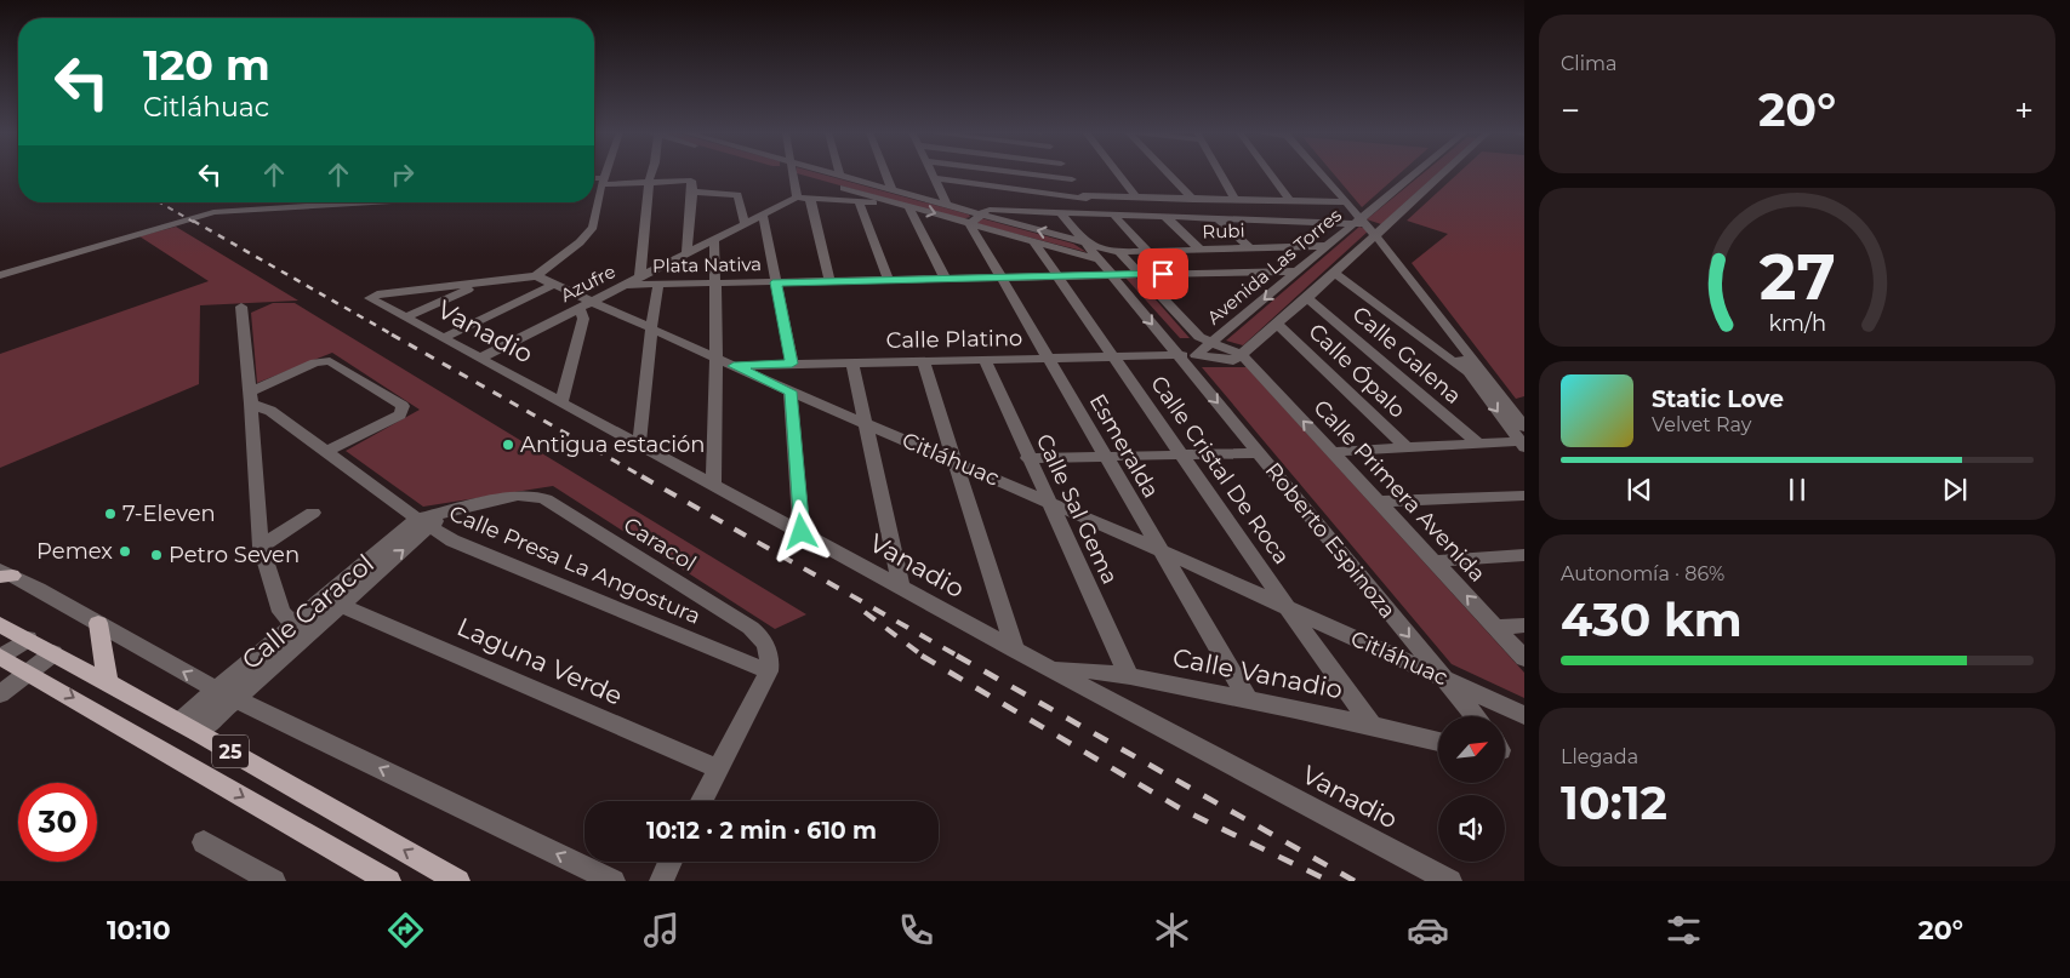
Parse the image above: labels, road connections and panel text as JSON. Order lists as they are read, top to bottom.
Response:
{
  "streets": {
    "main road": ["25"],
    "street": [
      "Rubi",
      "Plata Nativa",
      "Avenida Las Torres",
      "Azufre",
      "Vanadio",
      "Calle Platino",
      "Calle Galena",
      "Calle Ópalo",
      "Esmeralda",
      "Citláhuac",
      "Calle Cristal De Roca",
      "Calle Primera Avenida",
      "Calle Sal Gema",
      "Roberto Espinoza",
      "Caracol",
      "Calle Presa La Angostura",
      "Calle Caracol",
      "Laguna Verde",
      "Calle Vanadio"
    ]
  },
  "crossings": [
    ["Rubi", "Avenida Las Torres"],
    ["Rubi", "Esmeralda"],
    ["Rubi", "Roberto Espinoza"],
    ["Plata Nativa", "Avenida Las Torres"],
    ["Plata Nativa", "Azufre"],
    ["Plata Nativa", "Esmeralda"],
    ["Plata Nativa", "Calle Cristal De Roca"],
    ["Plata Nativa", "Roberto Espinoza"],
    ["Avenida Las Torres", "Calle Platino"],
    ["Avenida Las Torres", "Calle Galena"],
    ["Avenida Las Torres", "Calle Ópalo"],
    ["Avenida Las Torres", "Calle Primera Avenida"],
    ["Avenida Las Torres", "Roberto Espinoza"],
    ["Azufre", "Vanadio"],
    ["Azufre", "Citláhuac"],
    ["Vanadio", "Calle Vanadio"],
    ["Calle Platino", "Esmeralda"],
    ["Calle Platino", "Citláhuac"],
    ["Calle Platino", "Calle Cristal De Roca"],
    ["Calle Platino", "Calle Sal Gema"],
    ["Calle Platino", "Roberto Espinoza"],
    ["Esmeralda", "Citláhuac"],
    ["Esmeralda", "Calle Vanadio"],
    ["Citláhuac", "Calle Cristal De Roca"],
    ["Citláhuac", "Calle Sal Gema"],
    ["Citláhuac", "Roberto Espinoza"],
    ["Calle Cristal De Roca", "Calle Vanadio"],
    ["Calle Sal Gema", "Calle Vanadio"],
    ["Caracol", "Calle Presa La Angostura"],
    ["Caracol", "Calle Caracol"],
    ["Calle Presa La Angostura", "Calle Caracol"],
    ["Calle Caracol", "Laguna Verde"],
    ["Calle Caracol", "25"]
  ],
  "places": [
    "Antigua estación",
    "7-Eleven",
    "Pemex",
    "Petro Seven"
  ],
  "north": "top right",
  "page": {
    "tile": [
      "Clima",
      ["Autonomía · 86%", "430 km"],
      ["Llegada", "10:12"]
    ],
    "turn": ["120 m", "Citláhuac"],
    "heat": ["−", "20°", "+"],
    "song": ["Static Love", "Velvet Ray"],
    "limit": "30",
    "trip": "10:12 · 2 min · 610 m",
    "tabs": ["10:10", "20°"],
    "gauge": ["27", "km/h"]
  }
}
